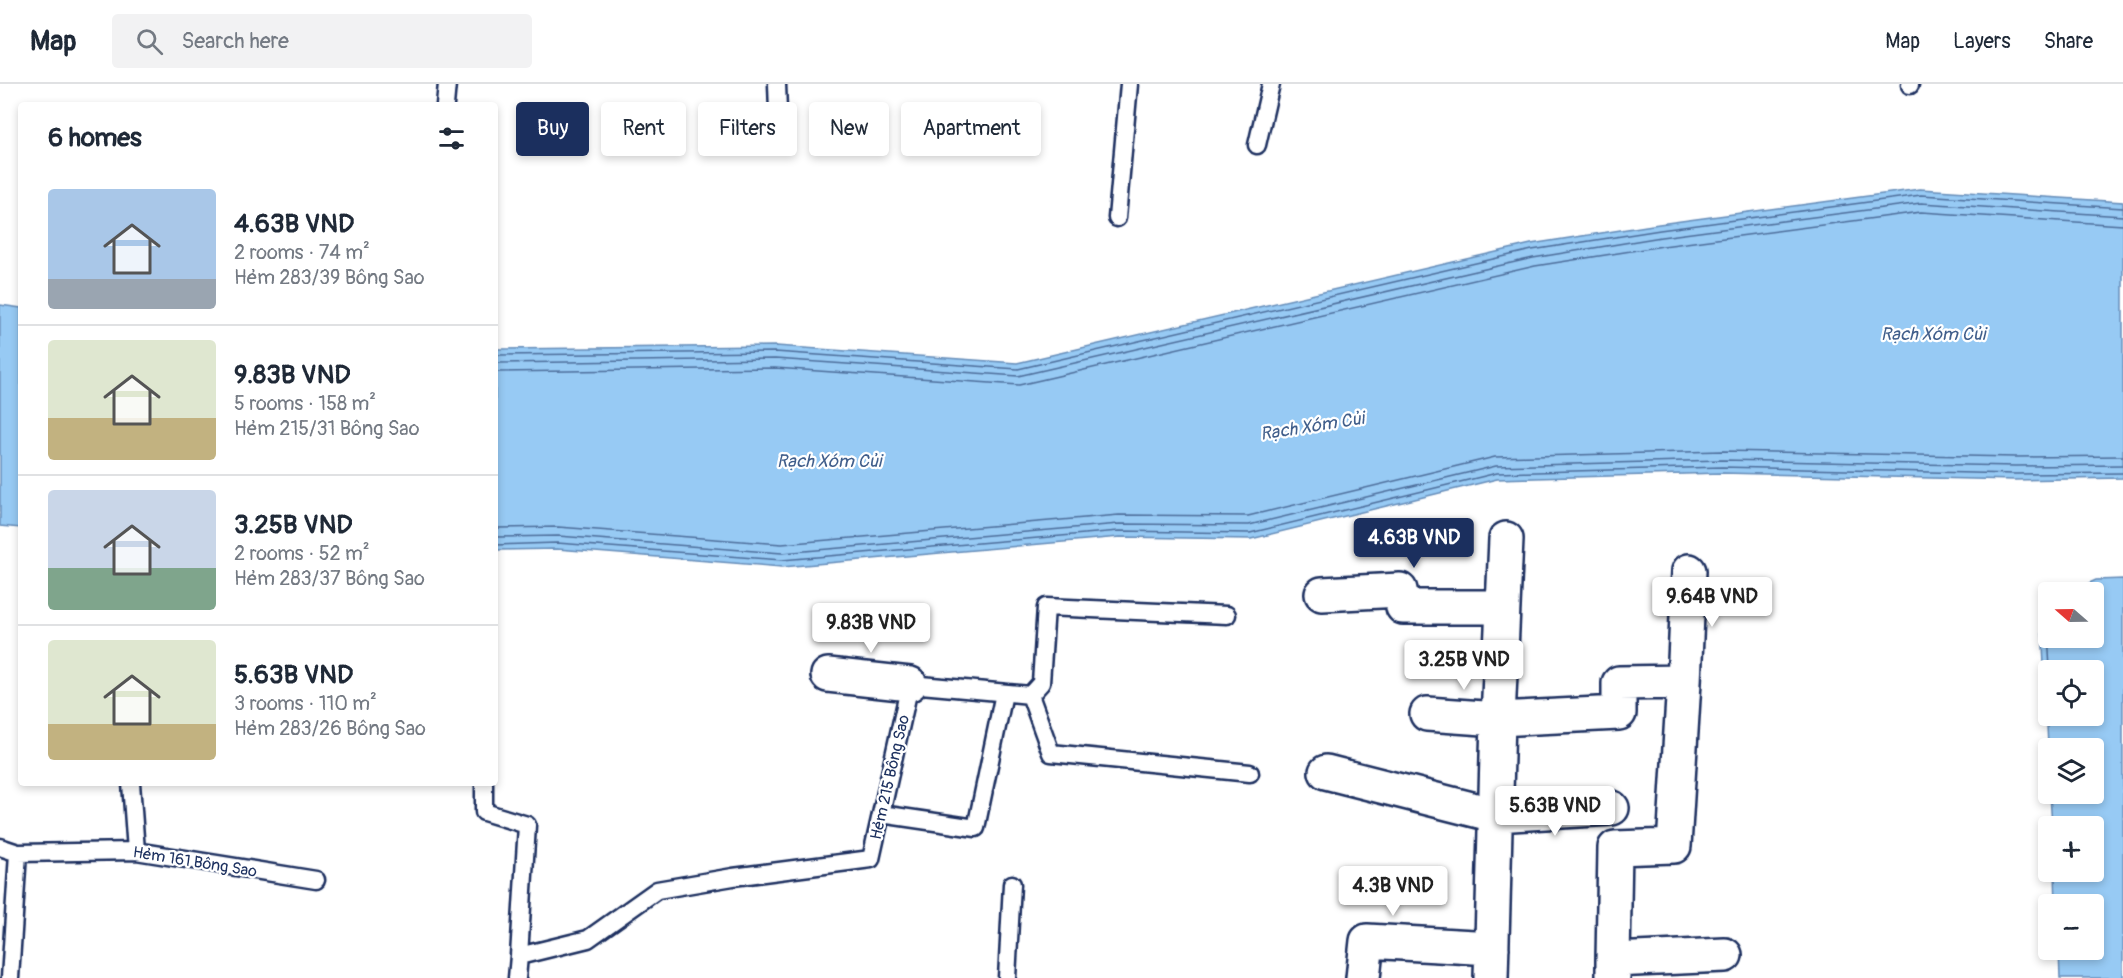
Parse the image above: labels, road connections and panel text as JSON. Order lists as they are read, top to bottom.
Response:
{
  "streets": {
    "lane": ["Hẻm 215 Bông Sao", "Hẻm 161 Bông Sao"]
  },
  "water": ["Rạch Xóm Củi"],
  "north": "left",
  "page": {
    "header": "Map",
    "search": "Search here",
    "nav": ["Map", "Layers", "Share"],
    "chip": [
      "Buy",
      "Rent",
      "Filters",
      "New",
      "Apartment"
    ],
    "heading": "6 homes",
    "list": [
      {
        "name": "4.63B VND",
        "note": "2 rooms · 74 m² · Hẻm 283/39 Bông Sao"
      },
      {
        "name": "9.83B VND",
        "note": "5 rooms · 158 m² · Hẻm 215/31 Bông Sao"
      },
      {
        "name": "3.25B VND",
        "note": "2 rooms · 52 m² · Hẻm 283/37 Bông Sao"
      },
      {
        "name": "5.63B VND",
        "note": "3 rooms · 110 m² · Hẻm 283/26 Bông Sao"
      }
    ],
    "price": [
      "4.63B VND",
      "9.64B VND",
      "9.83B VND",
      "3.25B VND",
      "5.63B VND",
      "4.3B VND"
    ],
    "map_buttons": ["+", "−"]
  }
}
